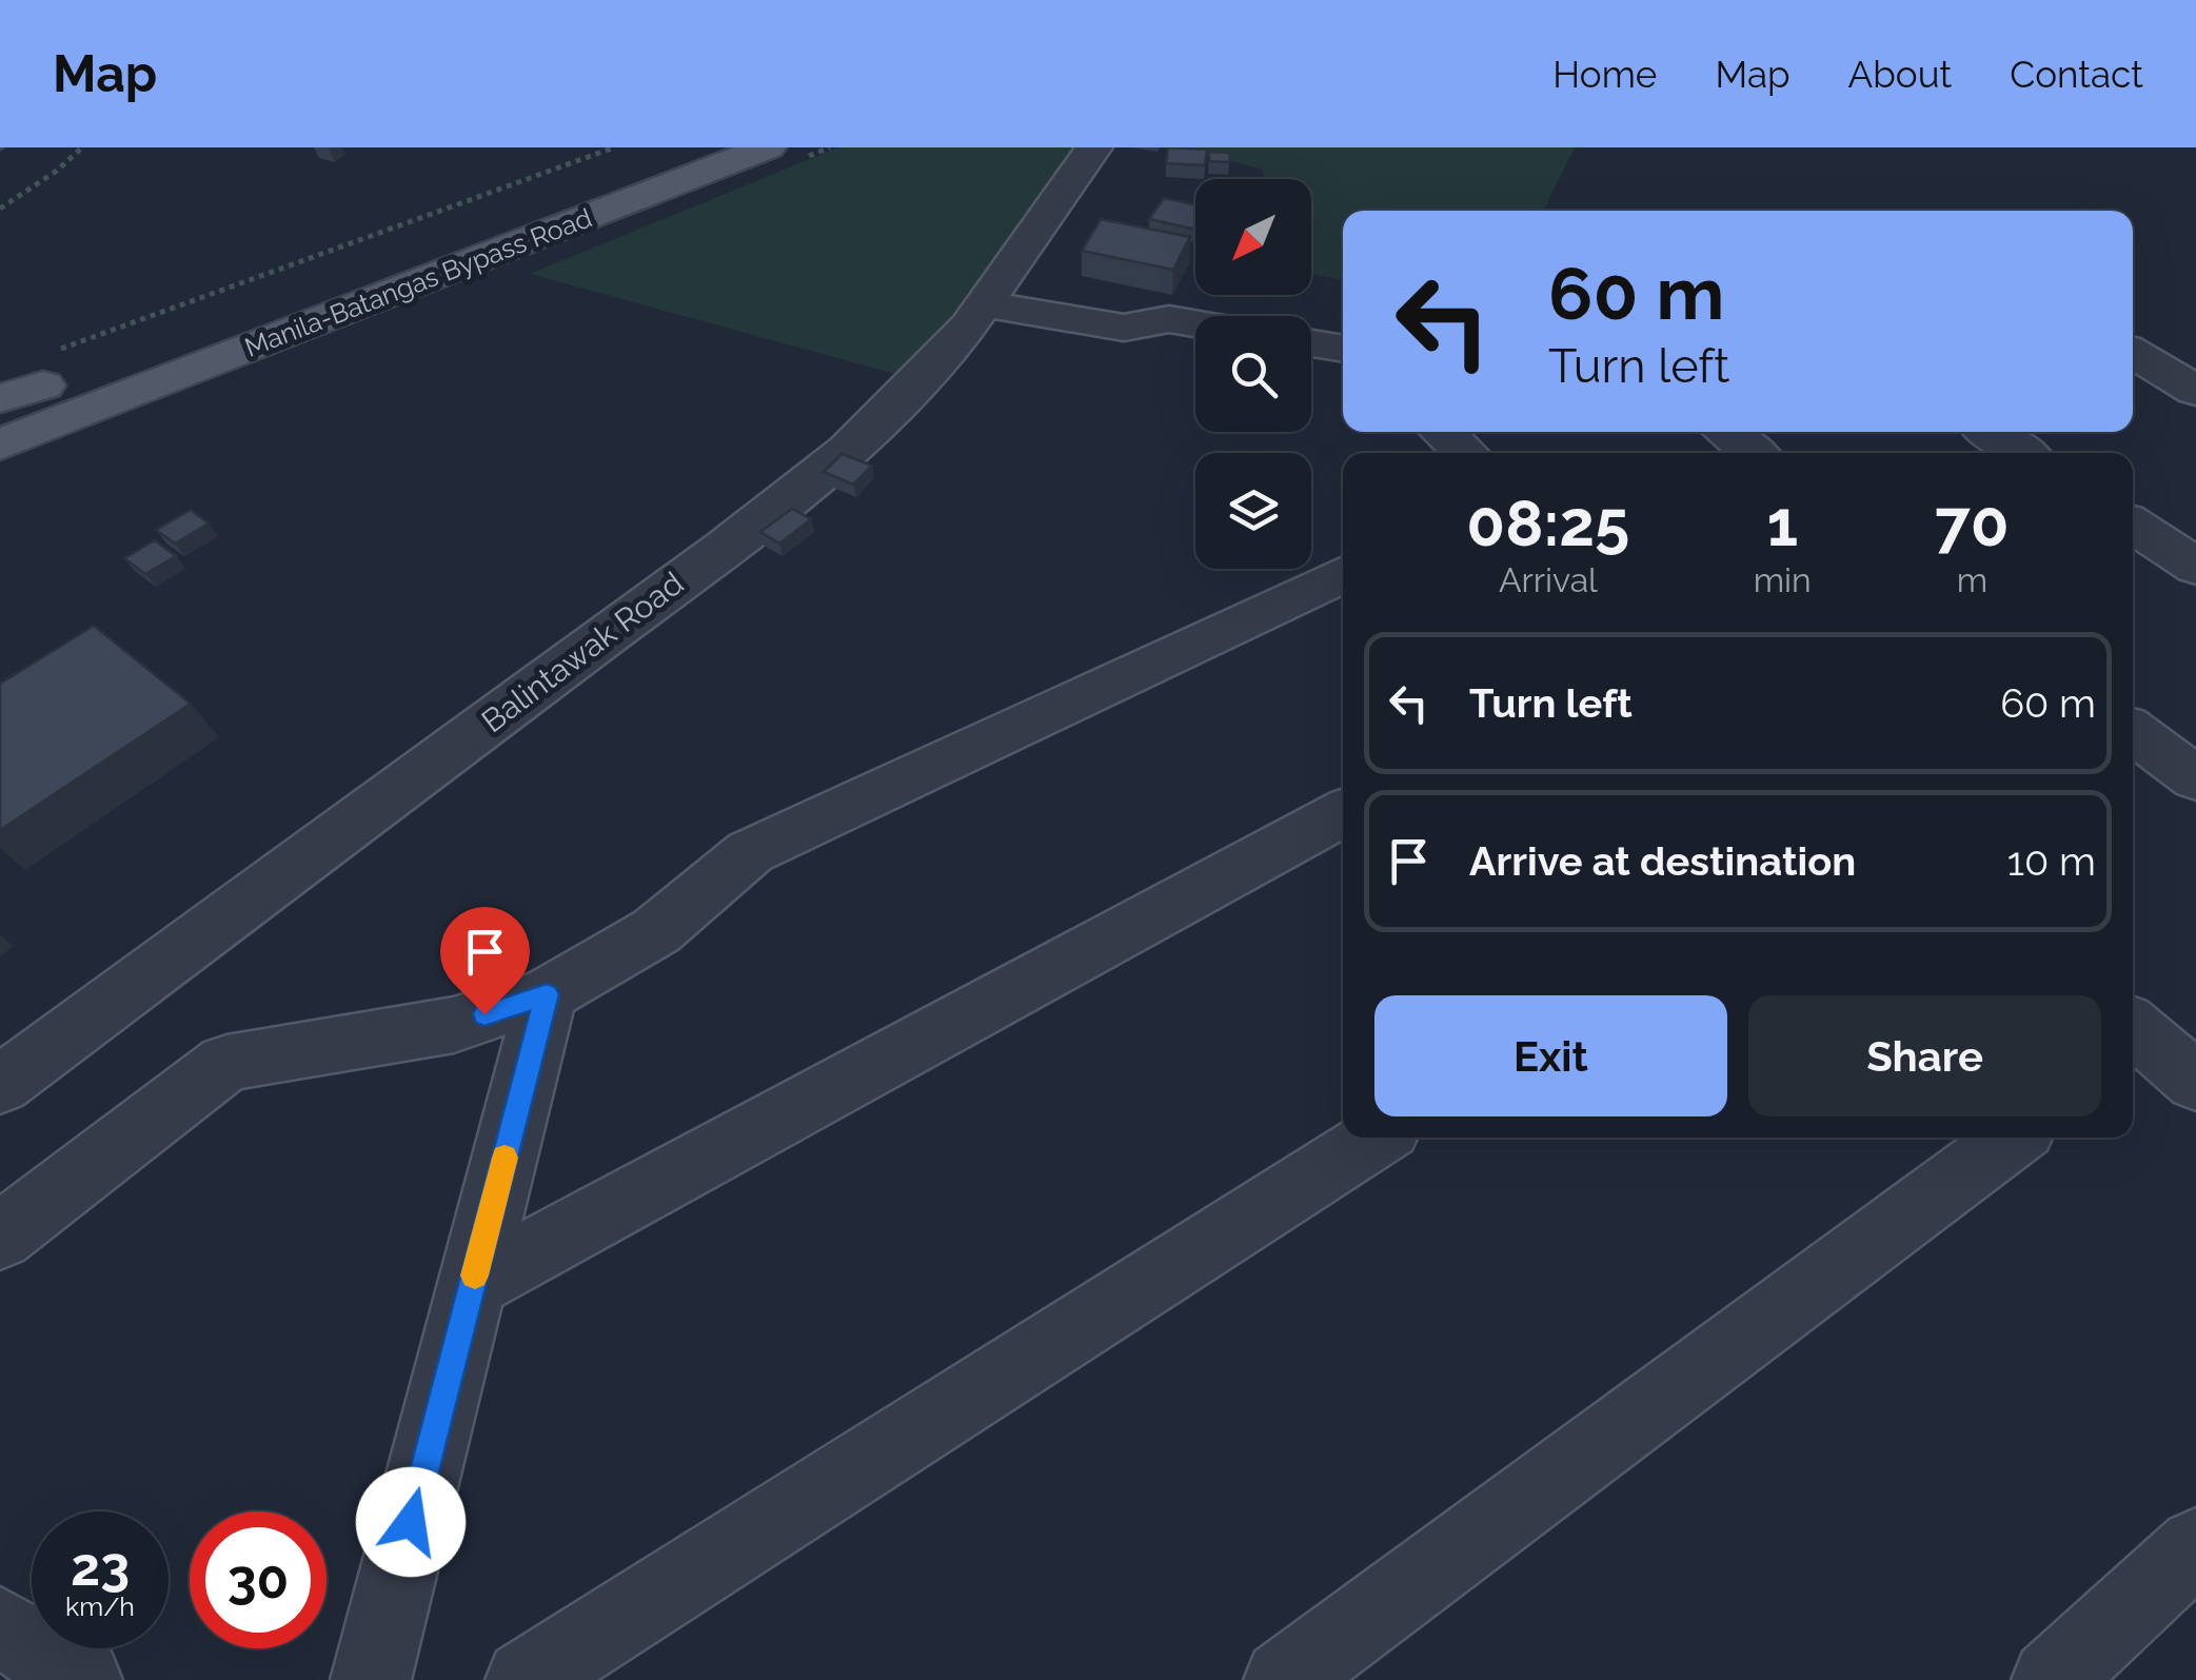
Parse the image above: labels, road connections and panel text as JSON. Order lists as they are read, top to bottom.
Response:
{
  "streets": {
    "main road": ["Manila-Batangas Bypass Road"],
    "street": ["Balintawak Road"]
  },
  "north": "bottom left",
  "page": {
    "header": "Map",
    "nav": [
      "Home",
      "Map",
      "About",
      "Contact"
    ],
    "turn": ["60 m", "Turn left"],
    "eta": [
      "08:25",
      "Arrival",
      "1",
      "min",
      "70",
      "m"
    ],
    "list": [
      {
        "name": "Turn left",
        "value": "60 m"
      },
      {
        "name": "Arrive at destination",
        "value": "10 m"
      }
    ],
    "buttons": ["Exit", "Share"],
    "speed": "23 km/h",
    "limit": "30"
  }
}
